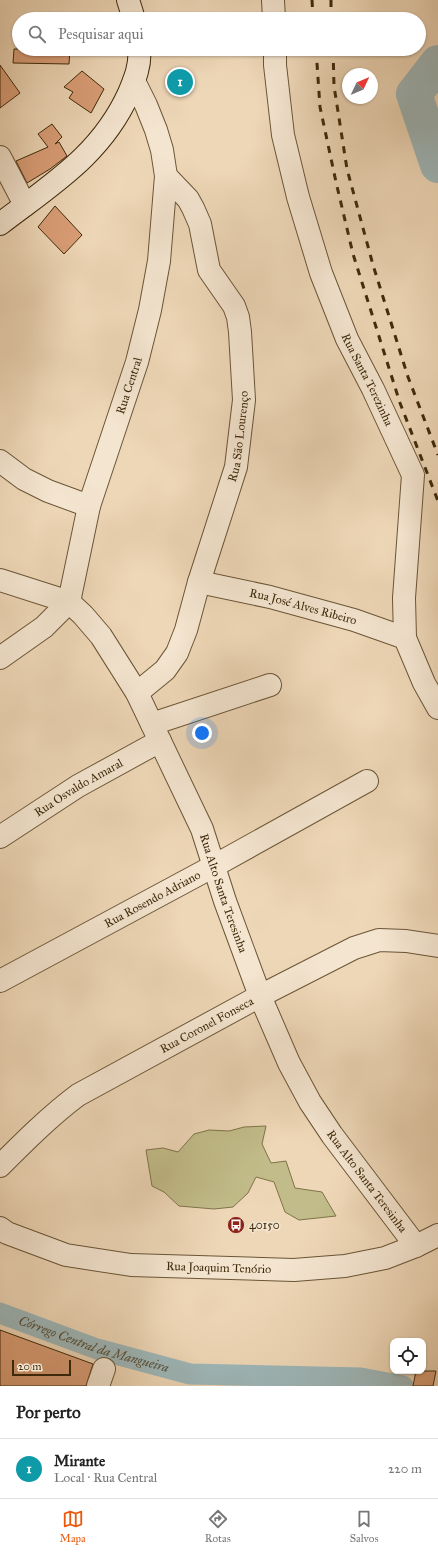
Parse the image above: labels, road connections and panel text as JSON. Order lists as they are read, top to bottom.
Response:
{
  "streets": {
    "street": [
      "Rua Santa Terezinha",
      "Rua Central",
      "Rua São Lourenço",
      "Rua José Alves Ribeiro",
      "Rua Osvaldo Amaral",
      "Rua Alto Santa Teresinha",
      "Rua Rosendo Adriano",
      "Rua Coronel Fonseca",
      "Rua Joaquim Tenório"
    ]
  },
  "crossings": [
    ["Rua Santa Terezinha", "Rua José Alves Ribeiro"],
    ["Rua Central", "Rua São Lourenço"],
    ["Rua Central", "Rua Alto Santa Teresinha"],
    ["Rua São Lourenço", "Rua José Alves Ribeiro"],
    ["Rua São Lourenço", "Rua Alto Santa Teresinha"],
    ["Rua Osvaldo Amaral", "Rua Alto Santa Teresinha"],
    ["Rua Alto Santa Teresinha", "Rua Rosendo Adriano"],
    ["Rua Alto Santa Teresinha", "Rua Coronel Fonseca"],
    ["Rua Alto Santa Teresinha", "Rua Joaquim Tenório"]
  ],
  "water": ["Córrego Central da Mangueira"],
  "places": {
    "bus stop": ["40150"]
  },
  "scale_bar": "20 m",
  "north": "top right",
  "page": {
    "search": "Pesquisar aqui",
    "pins": "1",
    "scale": "20 m",
    "heading": "Por perto",
    "list": [
      {
        "mark": "1",
        "name": "Mirante",
        "note": "Local · Rua Central",
        "value": "220 m"
      }
    ],
    "nav": ["Mapa", "Rotas", "Salvos"]
  }
}
